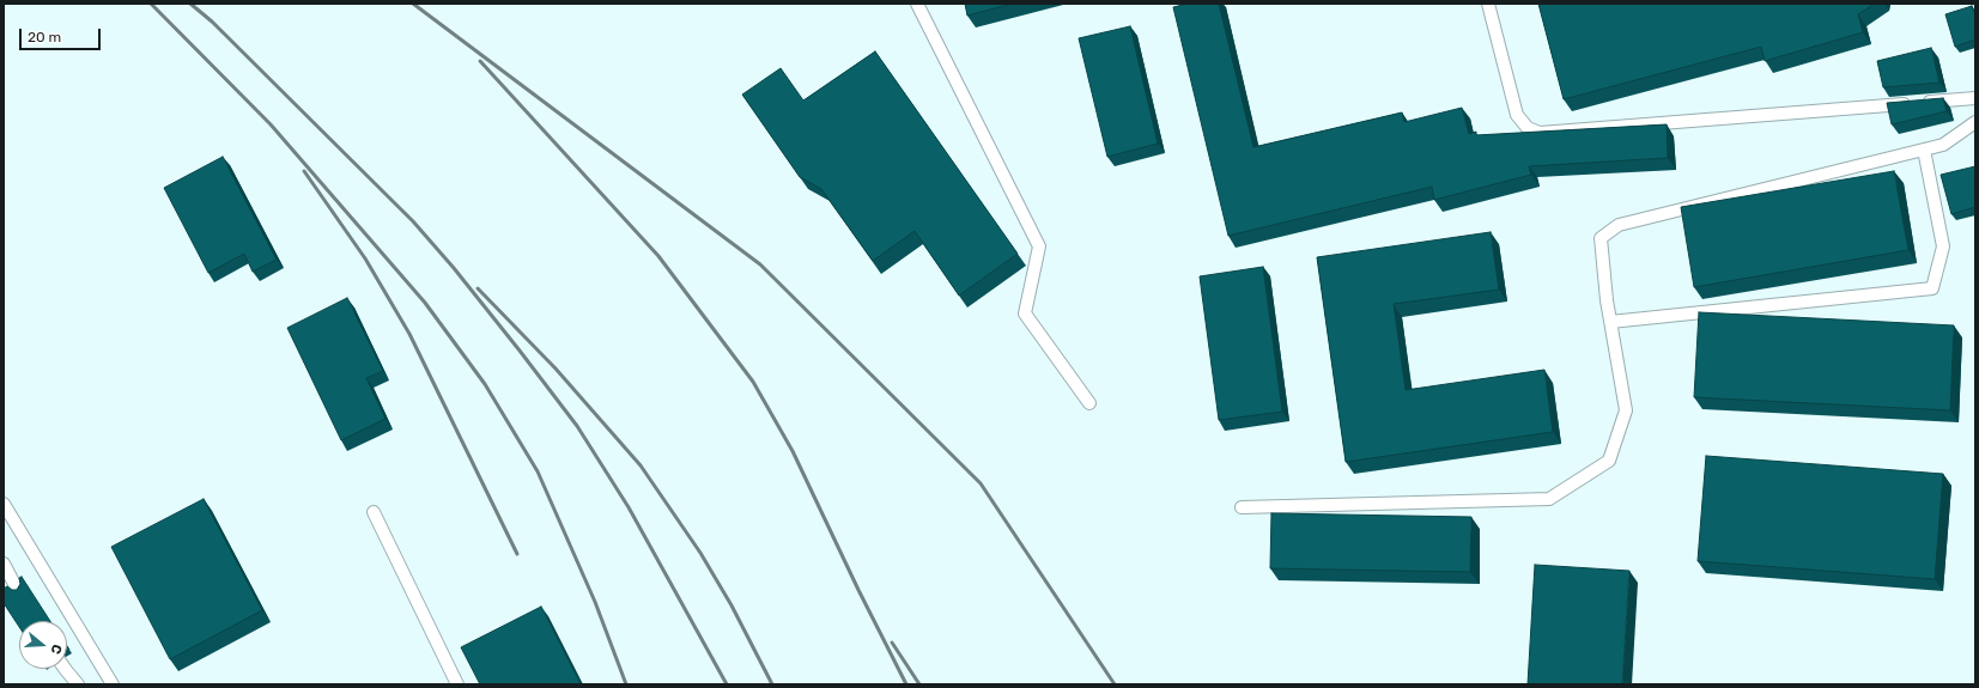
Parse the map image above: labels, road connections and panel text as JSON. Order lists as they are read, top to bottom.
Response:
{
  "scale_bar": "20 m",
  "north": "right"
}
